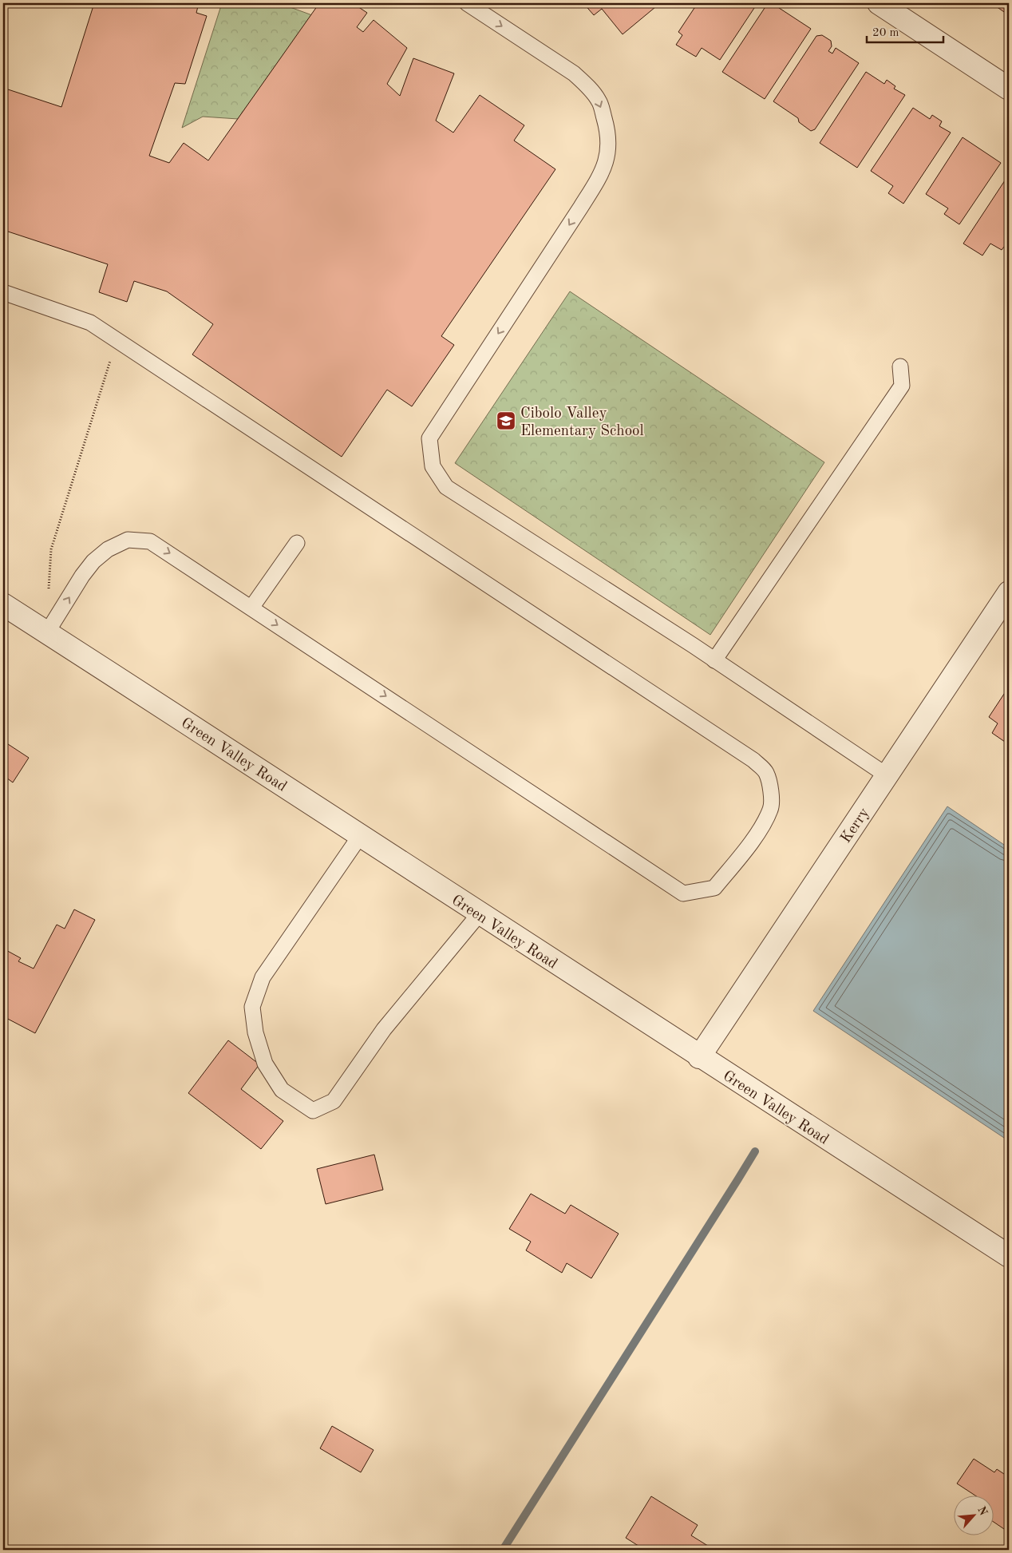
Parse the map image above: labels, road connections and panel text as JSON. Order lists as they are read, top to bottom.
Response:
{
  "streets": {
    "street": ["Green Valley Road", "Kerry"]
  },
  "crossings": [
    ["Green Valley Road", "Kerry"]
  ],
  "places": {
    "school or university": ["Cibolo Valley Elementary School"]
  },
  "scale_bar": "20 m",
  "north": "top right"
}
